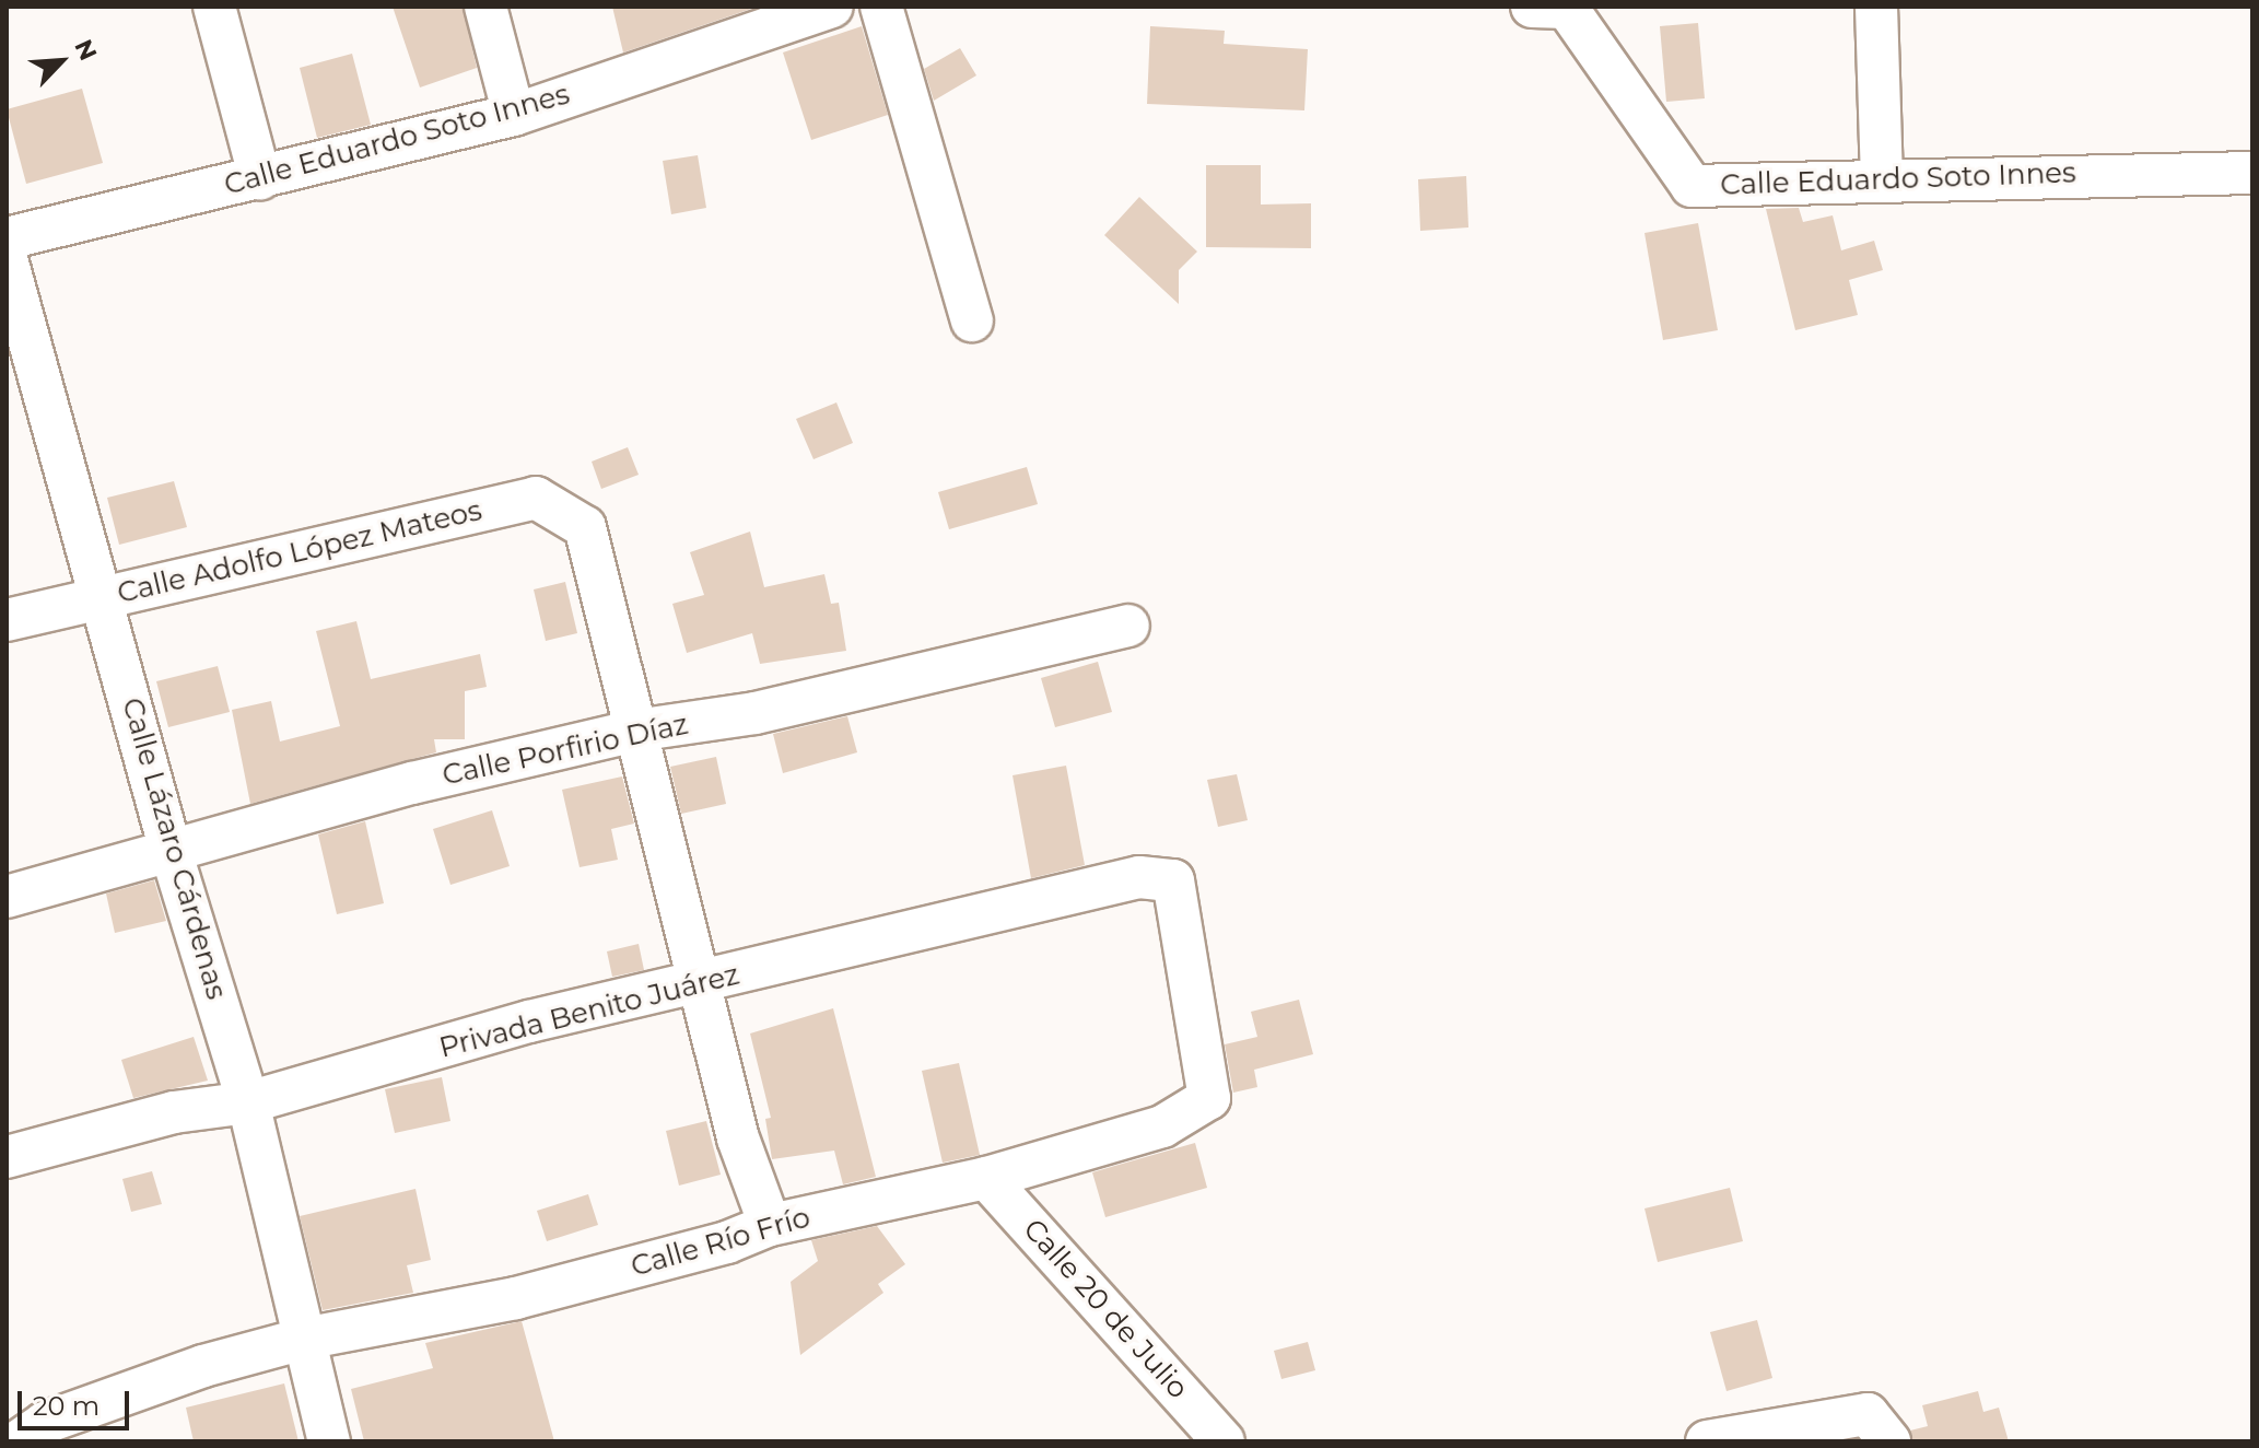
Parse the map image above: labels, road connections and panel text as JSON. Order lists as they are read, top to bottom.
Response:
{
  "streets": {
    "street": [
      "Calle Eduardo Soto Innes",
      "Calle Adolfo López Mateos",
      "Calle Porfirio Díaz",
      "Calle Lázaro Cárdenas",
      "Privada Benito Juárez",
      "Calle Río Frío",
      "Calle 20 de Julio"
    ]
  },
  "crossings": [
    ["Calle Adolfo López Mateos", "Calle Porfirio Díaz"],
    ["Calle Adolfo López Mateos", "Calle Lázaro Cárdenas"],
    ["Calle Porfirio Díaz", "Calle Lázaro Cárdenas"],
    ["Calle Lázaro Cárdenas", "Privada Benito Juárez"],
    ["Calle Lázaro Cárdenas", "Calle Río Frío"],
    ["Privada Benito Juárez", "Calle Río Frío"],
    ["Calle Río Frío", "Calle 20 de Julio"]
  ],
  "scale_bar": "20 m",
  "north": "top right"
}
